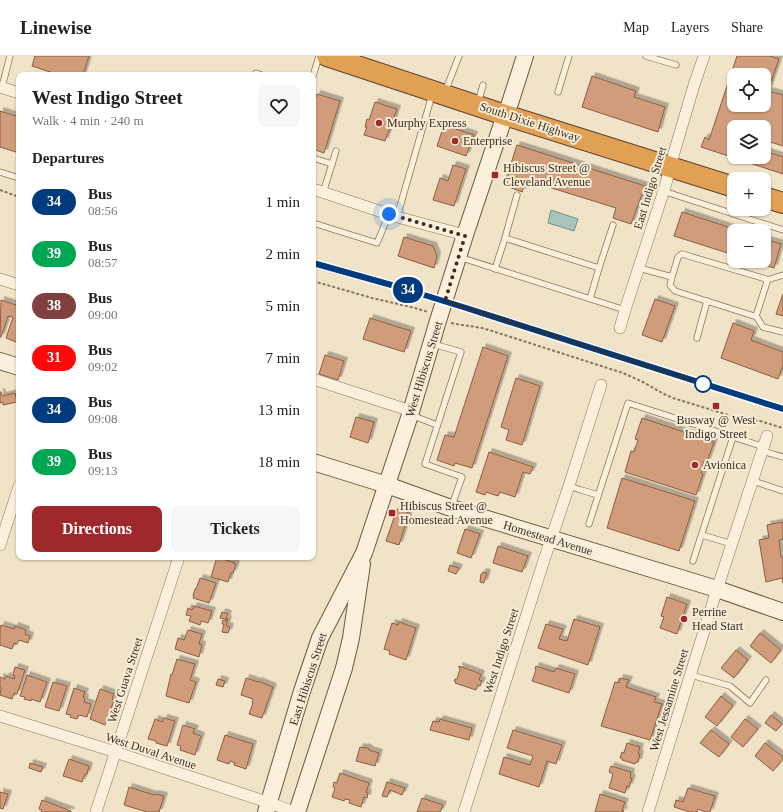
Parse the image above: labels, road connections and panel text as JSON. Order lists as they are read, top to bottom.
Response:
{
  "streets": {
    "highway": ["South Dixie Highway"],
    "street": [
      "East Indigo Street",
      "West Hibiscus Street",
      "Homestead Avenue",
      "West Indigo Street",
      "East Hibiscus Street",
      "West Guava Street",
      "West Jessamine Street",
      "West Duval Avenue"
    ]
  },
  "crossings": [
    ["South Dixie Highway", "East Indigo Street"],
    ["South Dixie Highway", "West Hibiscus Street"],
    ["West Hibiscus Street", "Homestead Avenue"],
    ["West Hibiscus Street", "East Hibiscus Street"],
    ["Homestead Avenue", "West Indigo Street"],
    ["Homestead Avenue", "East Hibiscus Street"],
    ["Homestead Avenue", "West Jessamine Street"],
    ["East Hibiscus Street", "West Duval Avenue"],
    ["West Guava Street", "West Duval Avenue"]
  ],
  "places": {
    "other": [
      "Murphy Express",
      "Enterprise",
      "Avionica",
      "Perrine Head Start"
    ],
    "transit": ["Hibiscus Street @ Cleveland Avenue", "Busway @ West Indigo Street", "Hibiscus Street @ Homestead Avenue"]
  },
  "lines": ["bus line 34"],
  "page": {
    "header": "Linewise",
    "nav": ["Map", "Layers", "Share"],
    "on_map": "34",
    "map_buttons": ["+", "−"],
    "heading": [
      ["West Indigo Street", "Walk · 4 min · 240 m"],
      "Departures"
    ],
    "list": [
      {
        "mark": "34",
        "name": "Bus",
        "note": "08:56",
        "value": "1 min"
      },
      {
        "mark": "39",
        "name": "Bus",
        "note": "08:57",
        "value": "2 min"
      },
      {
        "mark": "38",
        "name": "Bus",
        "note": "09:00",
        "value": "5 min"
      },
      {
        "mark": "31",
        "name": "Bus",
        "note": "09:02",
        "value": "7 min"
      },
      {
        "mark": "34",
        "name": "Bus",
        "note": "09:08",
        "value": "13 min"
      },
      {
        "mark": "39",
        "name": "Bus",
        "note": "09:13",
        "value": "18 min"
      }
    ],
    "buttons": ["Directions", "Tickets"]
  }
}
